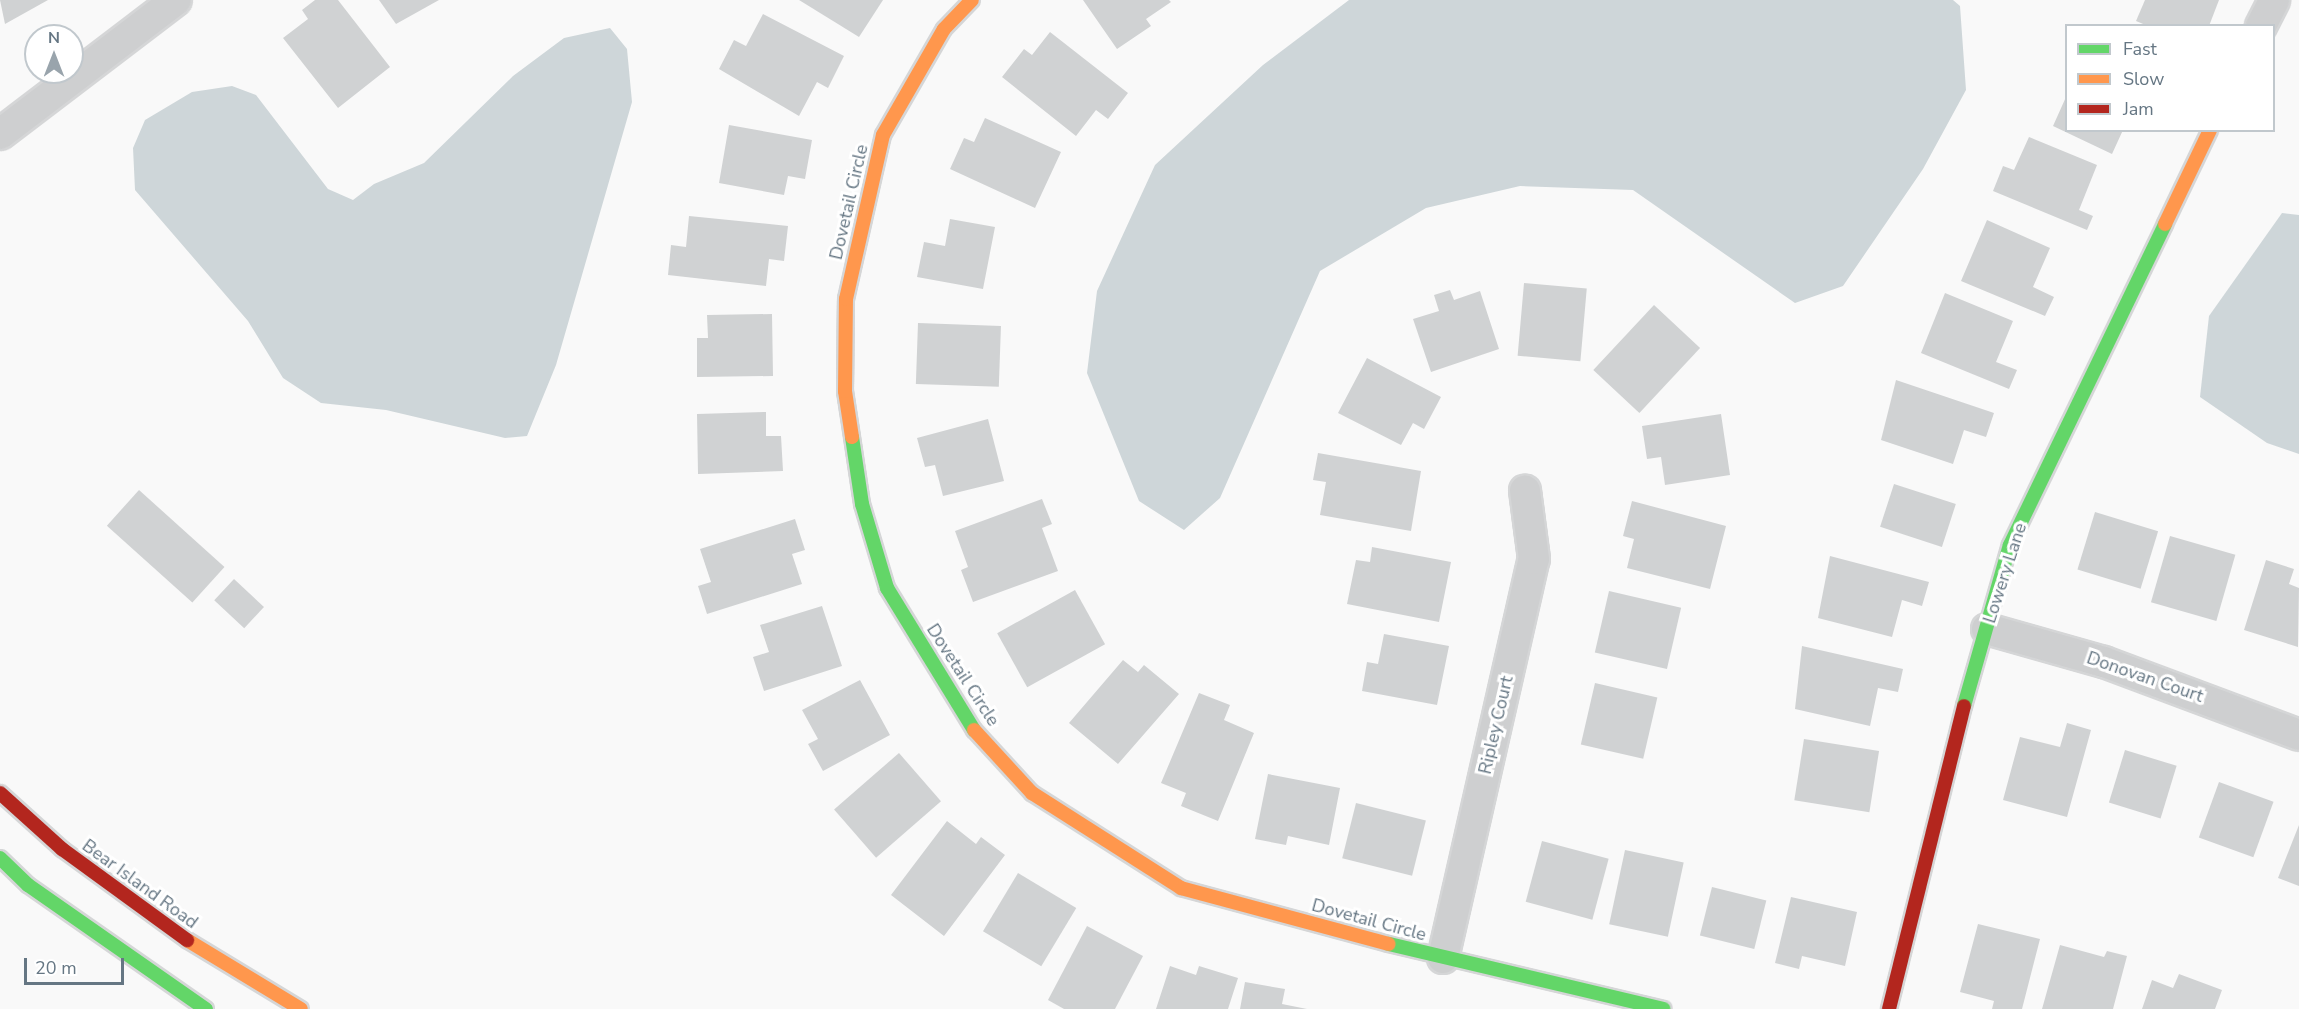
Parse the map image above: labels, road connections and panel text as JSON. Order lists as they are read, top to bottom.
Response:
{
  "streets": {
    "street": [
      "Dovetail Circle",
      "Lowery Lane",
      "Donovan Court",
      "Ripley Court",
      "Bear Island Road"
    ]
  },
  "crossings": [
    ["Dovetail Circle", "Ripley Court"],
    ["Lowery Lane", "Donovan Court"]
  ],
  "legend": ["Fast", "Slow", "Jam"],
  "scale_bar": "20 m",
  "north": "top"
}
